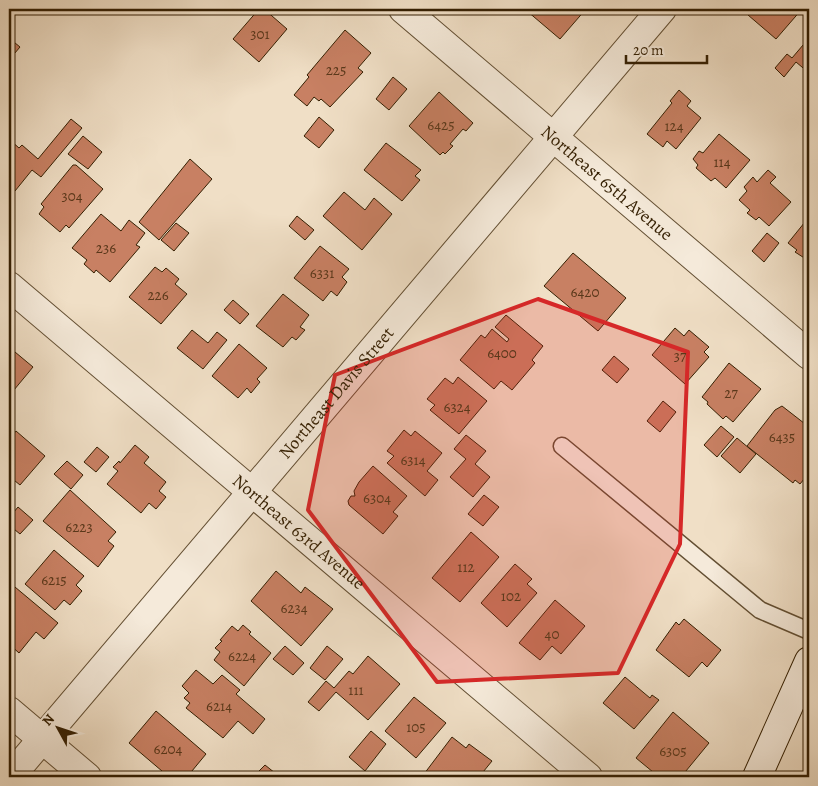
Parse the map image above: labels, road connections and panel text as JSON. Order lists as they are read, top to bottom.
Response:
{
  "streets": {
    "street": ["Northeast 65th Avenue", "Northeast Davis Street", "Northeast 63rd Avenue"]
  },
  "crossings": [
    ["Northeast 65th Avenue", "Northeast Davis Street"],
    ["Northeast Davis Street", "Northeast 63rd Avenue"]
  ],
  "house_numbers": [
    "301",
    "225",
    "6425",
    "124",
    "114",
    "304",
    "236",
    "6331",
    "6420",
    "226",
    "6400",
    "37",
    "27",
    "6324",
    "6435",
    "6314",
    "6304",
    "6223",
    "112",
    "6215",
    "102",
    "6234",
    "40",
    "6224",
    "111",
    "6214",
    "105",
    "6204",
    "6305"
  ],
  "scale_bar": "20 m",
  "north": "top left"
}
